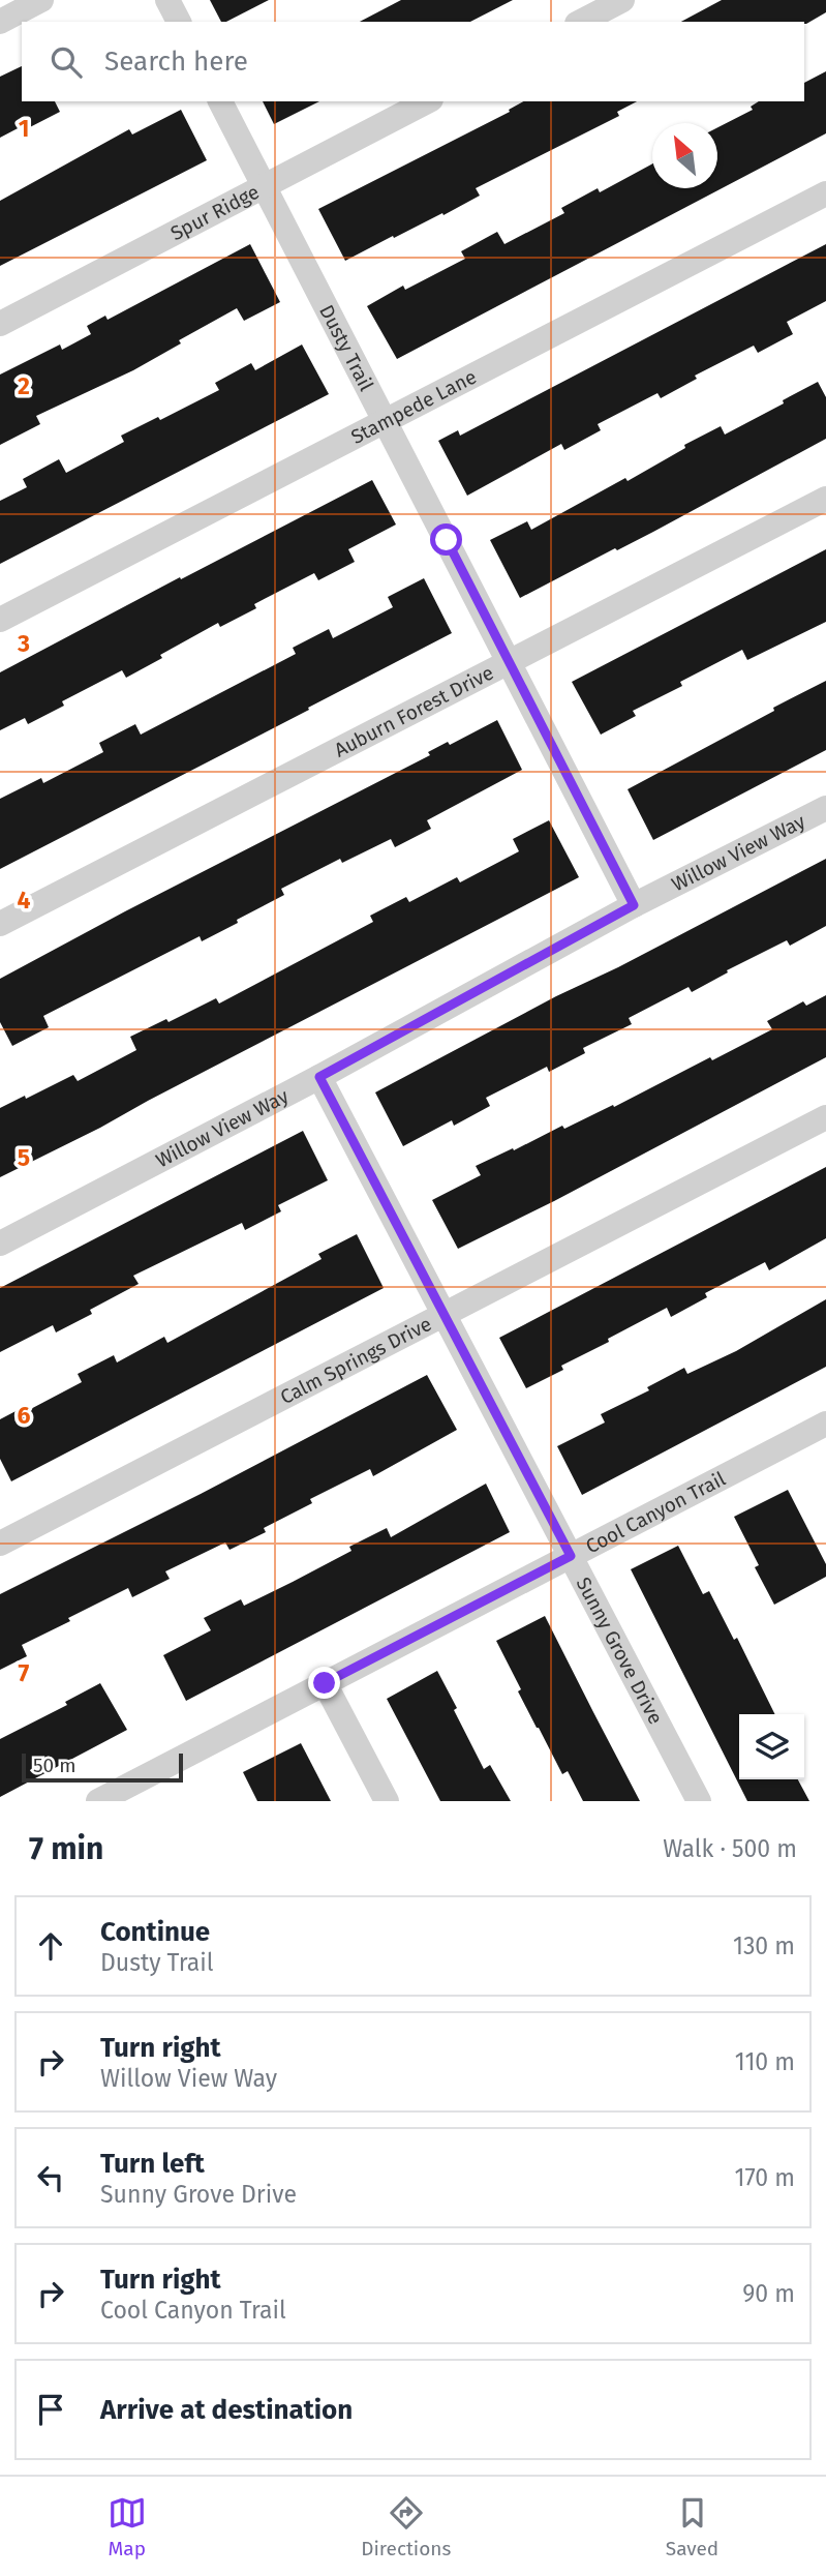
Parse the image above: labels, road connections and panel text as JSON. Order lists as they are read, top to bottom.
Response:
{
  "streets": {
    "street": [
      "Spur Ridge",
      "Dusty Trail",
      "Stampede Lane",
      "Auburn Forest Drive",
      "Willow View Way",
      "Calm Springs Drive",
      "Cool Canyon Trail",
      "Sunny Grove Drive"
    ]
  },
  "crossings": [
    ["Spur Ridge", "Dusty Trail"],
    ["Dusty Trail", "Stampede Lane"],
    ["Dusty Trail", "Auburn Forest Drive"],
    ["Dusty Trail", "Willow View Way"],
    ["Willow View Way", "Sunny Grove Drive"],
    ["Calm Springs Drive", "Sunny Grove Drive"],
    ["Cool Canyon Trail", "Sunny Grove Drive"]
  ],
  "scale_bar": "50 m",
  "north": "top left",
  "page": {
    "search": "Search here",
    "scale": "50 m",
    "heading": ["7 min", "Walk · 500 m"],
    "list": [
      ["Continue", "Dusty Trail", "130 m"],
      ["Turn right", "Willow View Way", "110 m"],
      ["Turn left", "Sunny Grove Drive", "170 m"],
      ["Turn right", "Cool Canyon Trail", "90 m"],
      "Arrive at destination"
    ],
    "nav": ["Map", "Directions", "Saved"]
  },
  "grid": {
    "rows": [
      "1",
      "2",
      "3",
      "4",
      "5",
      "6",
      "7"
    ]
  }
}
